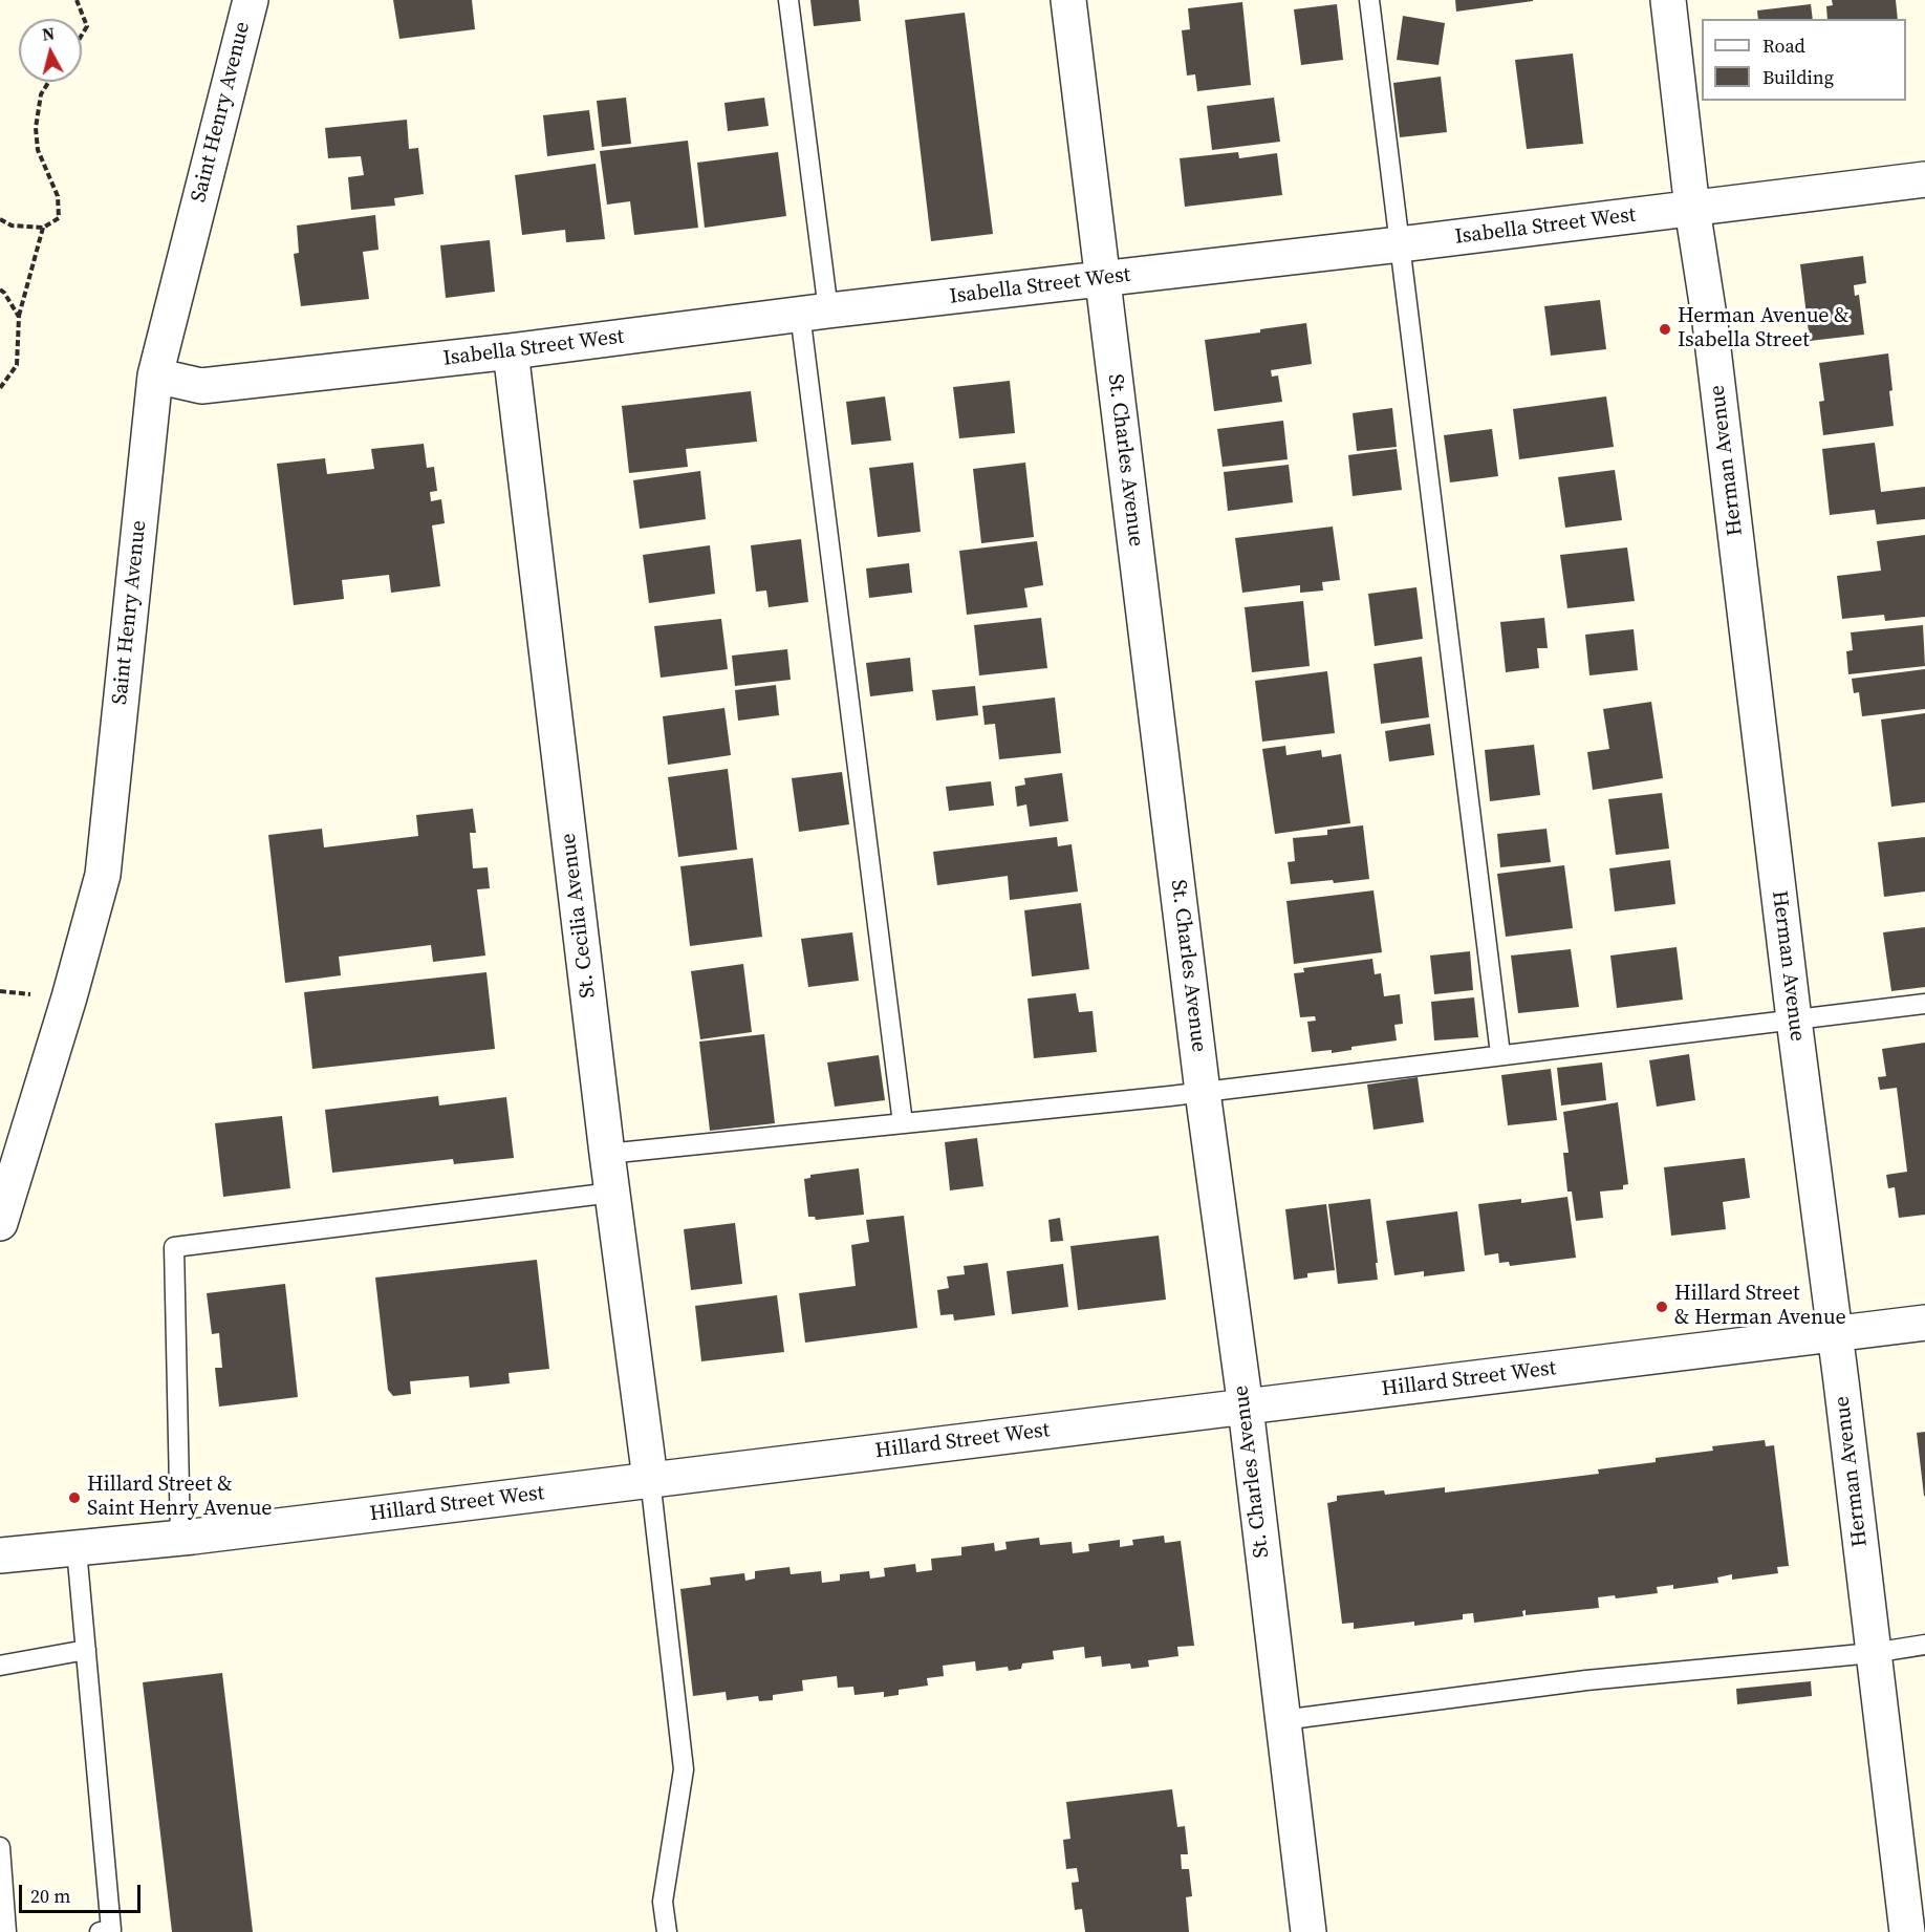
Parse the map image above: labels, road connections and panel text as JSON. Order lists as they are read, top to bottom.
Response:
{
  "streets": {
    "street": [
      "Saint Henry Avenue",
      "Isabella Street West",
      "St. Charles Avenue",
      "Herman Avenue",
      "St. Cecilia Avenue",
      "Hillard Street West"
    ]
  },
  "crossings": [
    ["Saint Henry Avenue", "Isabella Street West"],
    ["Isabella Street West", "St. Charles Avenue"],
    ["Isabella Street West", "Herman Avenue"],
    ["Isabella Street West", "St. Cecilia Avenue"],
    ["St. Charles Avenue", "Hillard Street West"],
    ["Herman Avenue", "Hillard Street West"],
    ["St. Cecilia Avenue", "Hillard Street West"]
  ],
  "places": ["Herman Avenue & Isabella Street", "Hillard Street & Herman Avenue", "Hillard Street & Saint Henry Avenue"],
  "legend": ["Road", "Building"],
  "scale_bar": "20 m",
  "north": "top"
}
